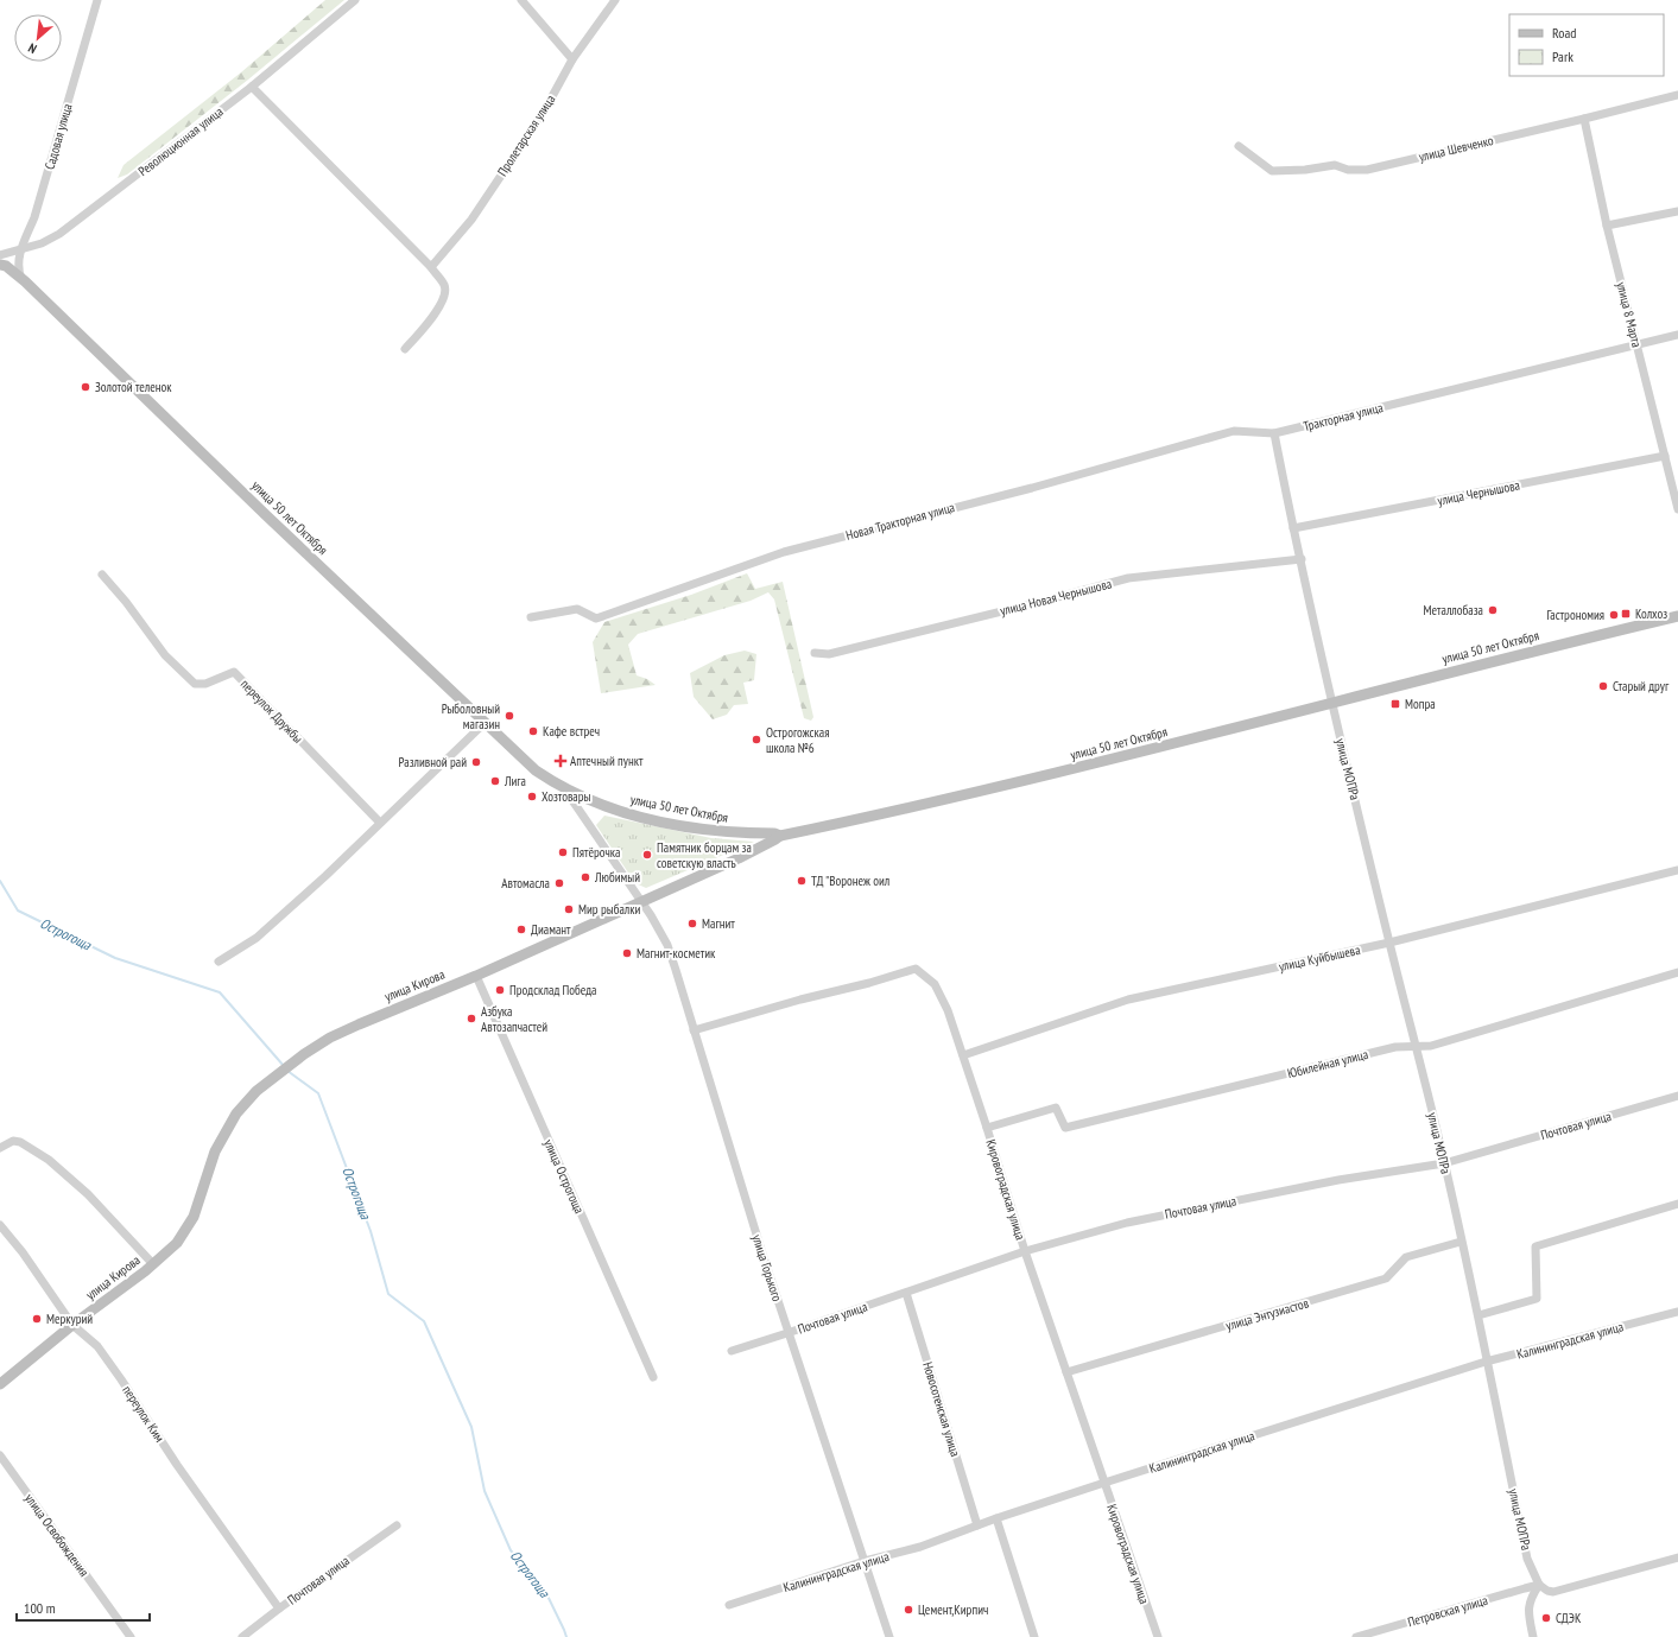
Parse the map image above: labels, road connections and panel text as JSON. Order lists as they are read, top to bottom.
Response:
{
  "streets": {
    "main road": ["улица 50 лет Октября", "улица Кирова"],
    "street": [
      "Пролетарская улица",
      "Садовая улица",
      "Революционная улица",
      "улица Шевченко",
      "улица 8 Марта",
      "Тракторная улица",
      "улица Чернышова",
      "Новая Тракторная улица",
      "улица Новая Чернышова",
      "переулок Дружбы",
      "улица МОПРа",
      "улица Куйбышева",
      "Юбилейная улица",
      "Почтовая улица",
      "улица Острогоща",
      "Кировоградская улица",
      "улица Горького",
      "улица Энтузиастов",
      "Калининградская улица",
      "Новосотенская улица",
      "переулок Ким",
      "улица Освобождения",
      "Петровская улица"
    ]
  },
  "crossings": [
    ["Садовая улица", "Революционная улица"],
    ["улица Шевченко", "улица 8 Марта"],
    ["улица 8 Марта", "Тракторная улица"],
    ["улица 8 Марта", "улица Чернышова"],
    ["Тракторная улица", "Новая Тракторная улица"],
    ["улица 50 лет Октября", "улица МОПРа"],
    ["улица 50 лет Октября", "улица Кирова"],
    ["улица 50 лет Октября", "улица Горького"],
    ["улица МОПРа", "улица Куйбышева"],
    ["улица МОПРа", "Юбилейная улица"],
    ["улица МОПРа", "Почтовая улица"],
    ["улица МОПРа", "улица Энтузиастов"],
    ["улица МОПРа", "Калининградская улица"],
    ["улица МОПРа", "Петровская улица"],
    ["улица Куйбышева", "Кировоградская улица"],
    ["улица Кирова", "улица Острогоща"],
    ["улица Кирова", "улица Горького"],
    ["улица Кирова", "переулок Ким"],
    ["Юбилейная улица", "Кировоградская улица"],
    ["Почтовая улица", "Кировоградская улица"],
    ["Почтовая улица", "улица Горького"],
    ["Почтовая улица", "Новосотенская улица"],
    ["Почтовая улица", "переулок Ким"],
    ["Кировоградская улица", "улица Горького"],
    ["Кировоградская улица", "улица Энтузиастов"],
    ["Кировоградская улица", "Калининградская улица"],
    ["улица Горького", "Калининградская улица"],
    ["Калининградская улица", "Новосотенская улица"]
  ],
  "water": ["Острогоща"],
  "places": {
    "other": [
      "Золотой теленок",
      "Металлобаза",
      "Гастрономия",
      "Старый друг",
      "Рыболовный магазин",
      "Кафе встреч",
      "Острогожская школа №6",
      "Разливной рай",
      "Лига",
      "Хозтовары",
      "Пятёрочка",
      "Памятник борцам за советскую власть",
      "Любимый",
      "ТД \"Воронеж оил",
      "Автомасла",
      "Мир рыбалки",
      "Магнит",
      "Диамант",
      "Магнит-косметик",
      "Продсклад Победа",
      "Азбука Автозапчастей",
      "Меркурий",
      "Цемент,Кирпич",
      "СДЭК"
    ],
    "transit": ["Колхоз", "Мопра"],
    "health": ["Аптечный пункт"]
  },
  "legend": ["Road", "Park"],
  "scale_bar": "100 m",
  "north": "bottom left"
}
